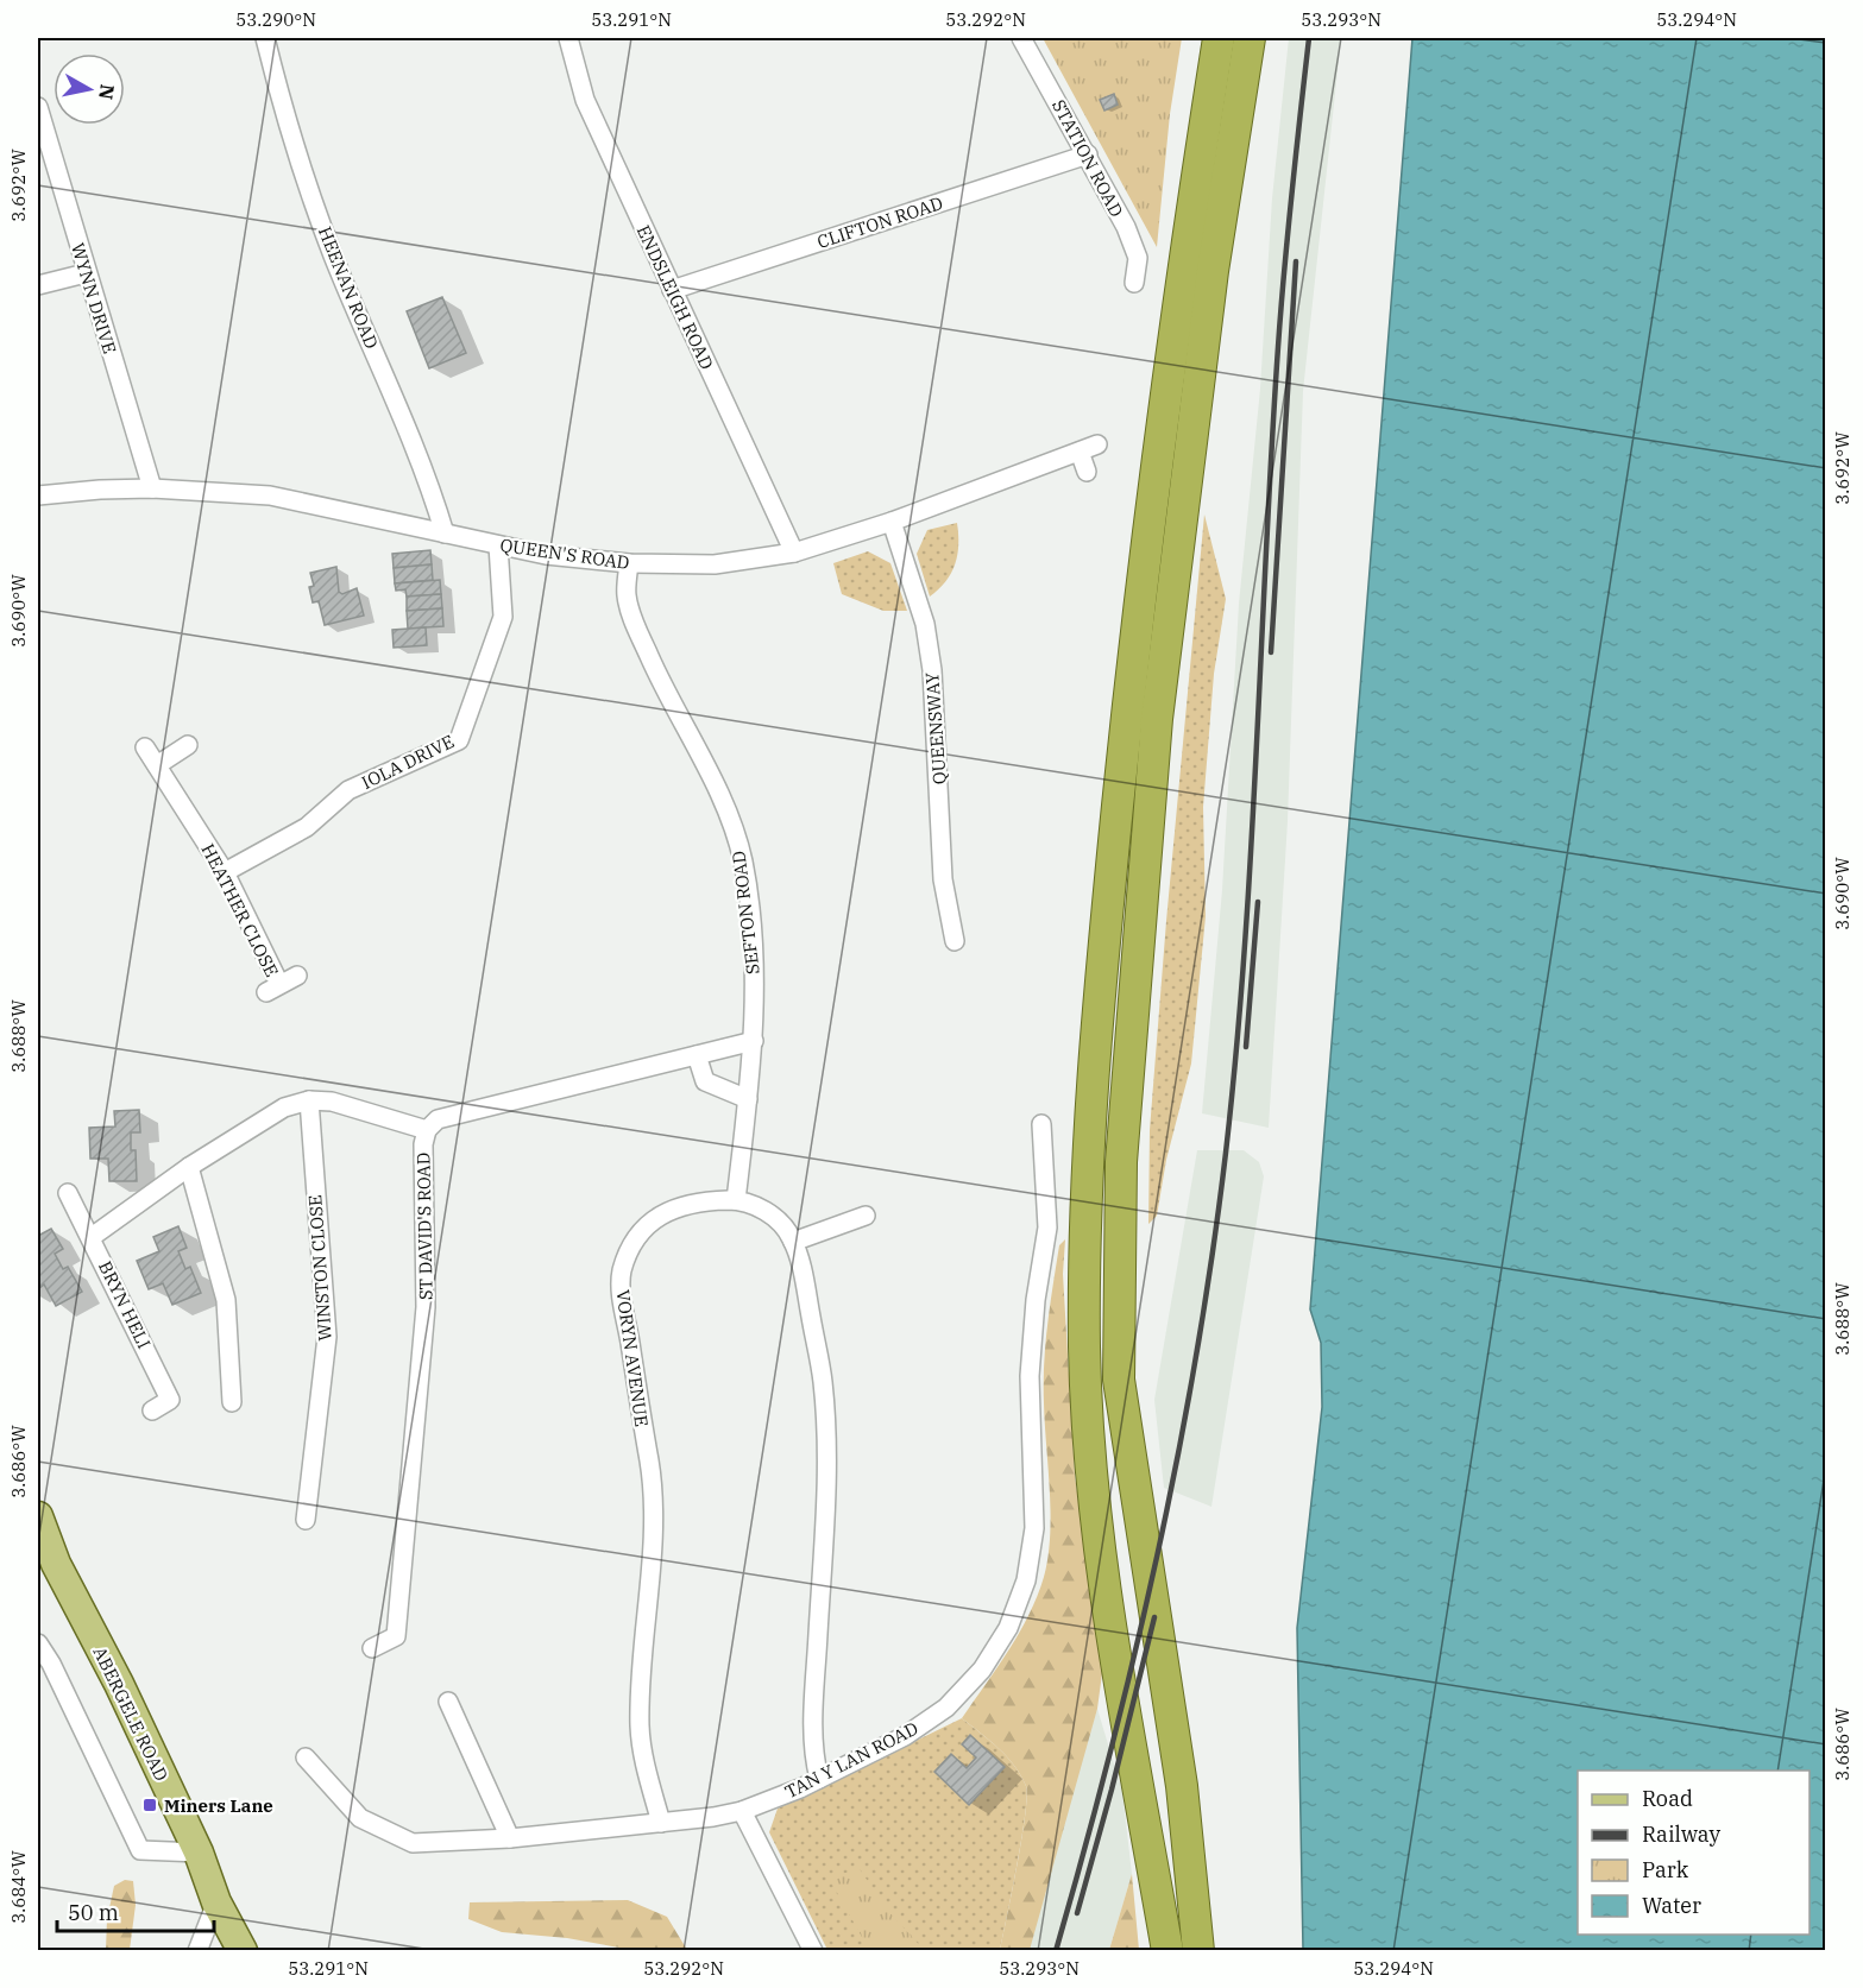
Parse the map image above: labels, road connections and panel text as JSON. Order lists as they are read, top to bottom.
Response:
{
  "streets": {
    "main road": ["ABERGELE ROAD"],
    "street": [
      "STATION ROAD",
      "CLIFTON ROAD",
      "HEENAN ROAD",
      "ENDSLEIGH ROAD",
      "WYNN DRIVE",
      "QUEEN'S ROAD",
      "QUEENSWAY",
      "IOLA DRIVE",
      "HEATHER CLOSE",
      "SEFTON ROAD",
      "ST DAVID'S ROAD",
      "WINSTON CLOSE",
      "BRYN HELI",
      "VORYN AVENUE",
      "TAN Y LAN ROAD"
    ]
  },
  "crossings": [
    ["STATION ROAD", "CLIFTON ROAD"],
    ["CLIFTON ROAD", "ENDSLEIGH ROAD"],
    ["HEENAN ROAD", "QUEEN'S ROAD"],
    ["ENDSLEIGH ROAD", "QUEEN'S ROAD"],
    ["WYNN DRIVE", "QUEEN'S ROAD"],
    ["QUEEN'S ROAD", "QUEENSWAY"],
    ["QUEEN'S ROAD", "IOLA DRIVE"],
    ["QUEEN'S ROAD", "SEFTON ROAD"],
    ["IOLA DRIVE", "HEATHER CLOSE"],
    ["SEFTON ROAD", "ST DAVID'S ROAD"],
    ["SEFTON ROAD", "VORYN AVENUE"],
    ["VORYN AVENUE", "TAN Y LAN ROAD"]
  ],
  "places": {
    "transit": ["Miners Lane"]
  },
  "legend": [
    "Road",
    "Railway",
    "Park",
    "Water"
  ],
  "scale_bar": "50 m",
  "north": "right",
  "coordinates": [
    "53.290°N",
    "53.291°N",
    "53.292°N",
    "53.293°N",
    "53.294°N",
    "3.692°W",
    "3.690°W",
    "3.688°W",
    "3.686°W",
    "3.684°W"
  ]
}
